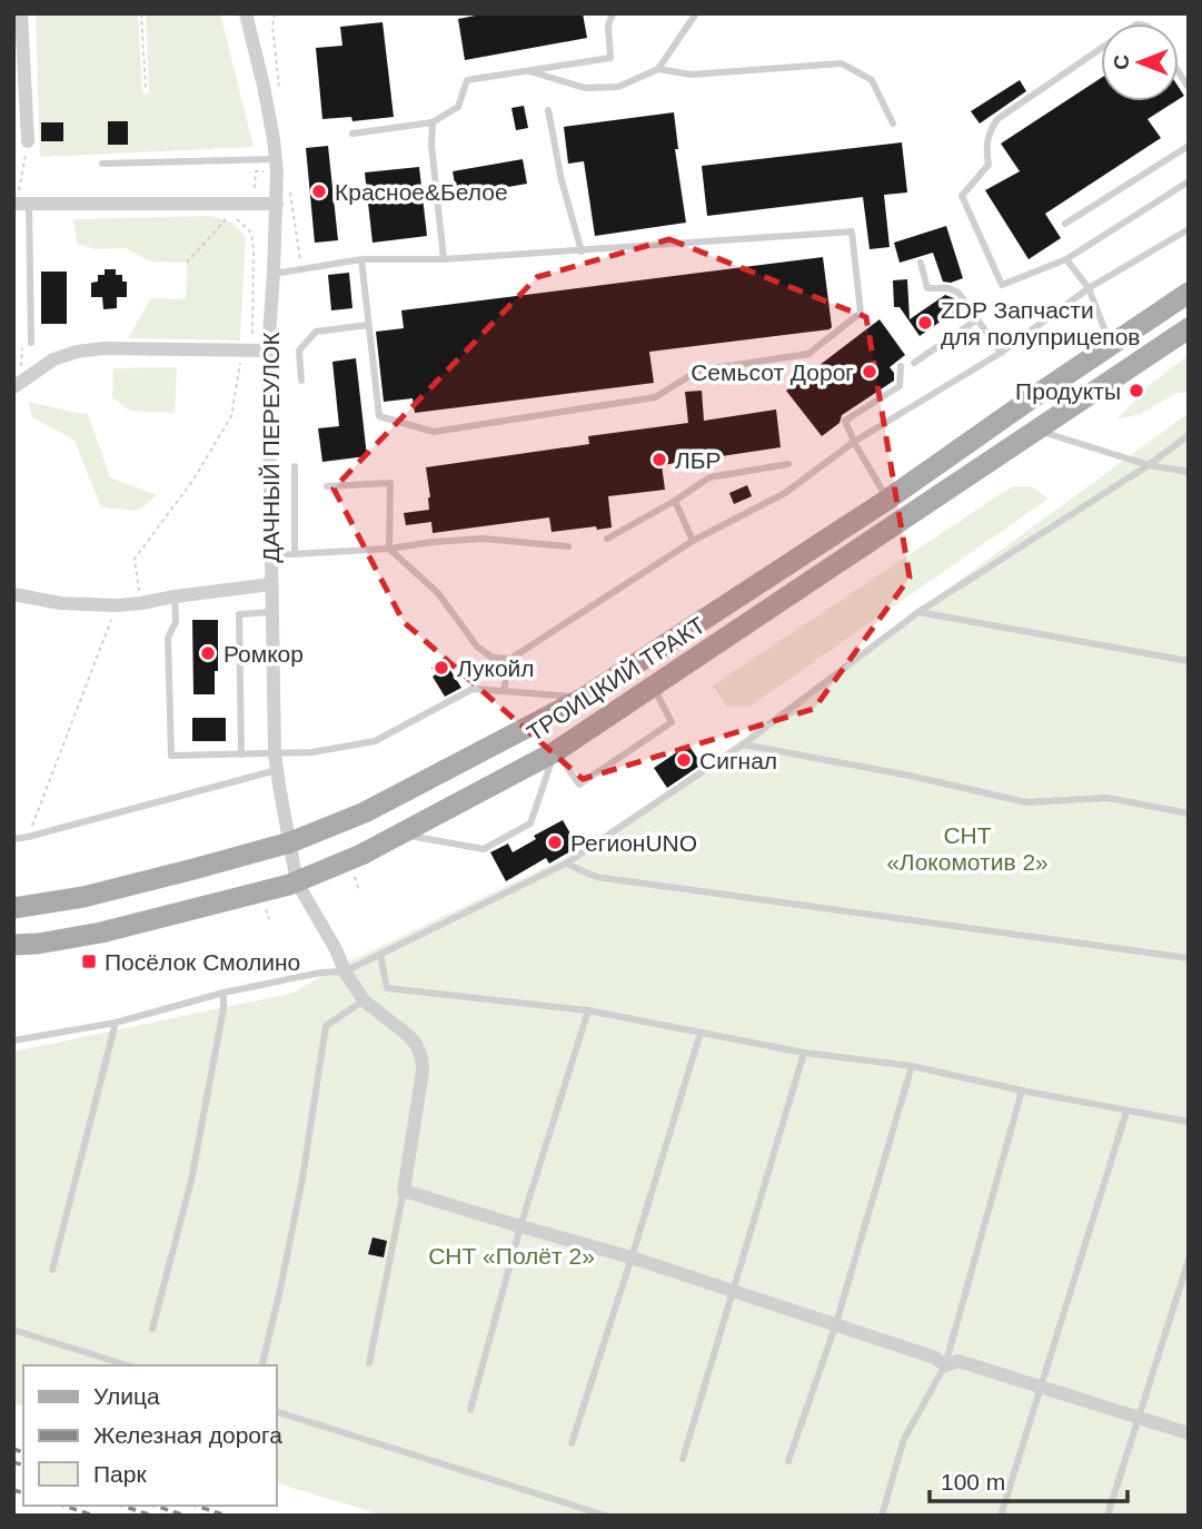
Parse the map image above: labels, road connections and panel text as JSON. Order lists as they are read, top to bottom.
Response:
{
  "streets": {
    "main road": ["ТРОИЦКИЙ ТРАКТ"],
    "street": ["ДАЧНЫЙ ПЕРЕУЛОК"]
  },
  "crossings": [
    ["ДАЧНЫЙ ПЕРЕУЛОК", "ТРОИЦКИЙ ТРАКТ"]
  ],
  "parks": ["СНТ «Локомотив 2»", "СНТ «Полёт 2»"],
  "places": {
    "other": [
      "Красное&Белое",
      "ZDP Запчасти для полуприцепов",
      "Семьсот Дорог",
      "Продукты",
      "ЛБР",
      "Ромкор",
      "Лукойл",
      "Сигнал",
      "РегионUNO"
    ],
    "transit": ["Посёлок Смолино"]
  },
  "legend": ["Улица", "Железная дорога", "Парк"],
  "scale_bar": "100 m",
  "north": "left"
}
